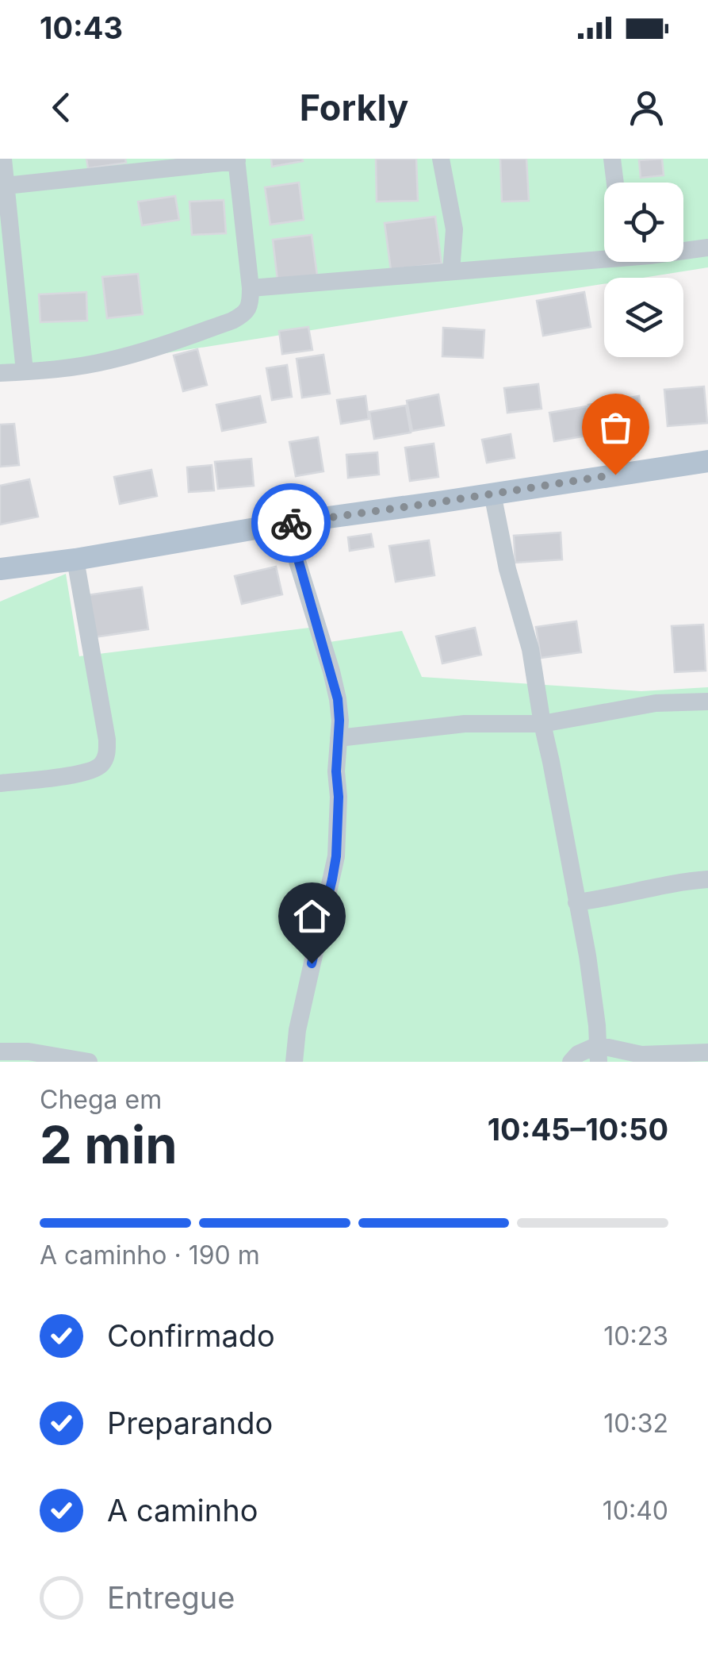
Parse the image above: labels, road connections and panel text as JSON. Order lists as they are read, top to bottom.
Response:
{
  "page": {
    "status": "10:43",
    "header": "Forkly",
    "heading": ["2 min", "Chega em", "10:45–10:50"],
    "bar": "A caminho · 190 m",
    "list": [
      ["Confirmado", "10:23"],
      ["Preparando", "10:32"],
      ["A caminho", "10:40"],
      "Entregue"
    ]
  }
}
